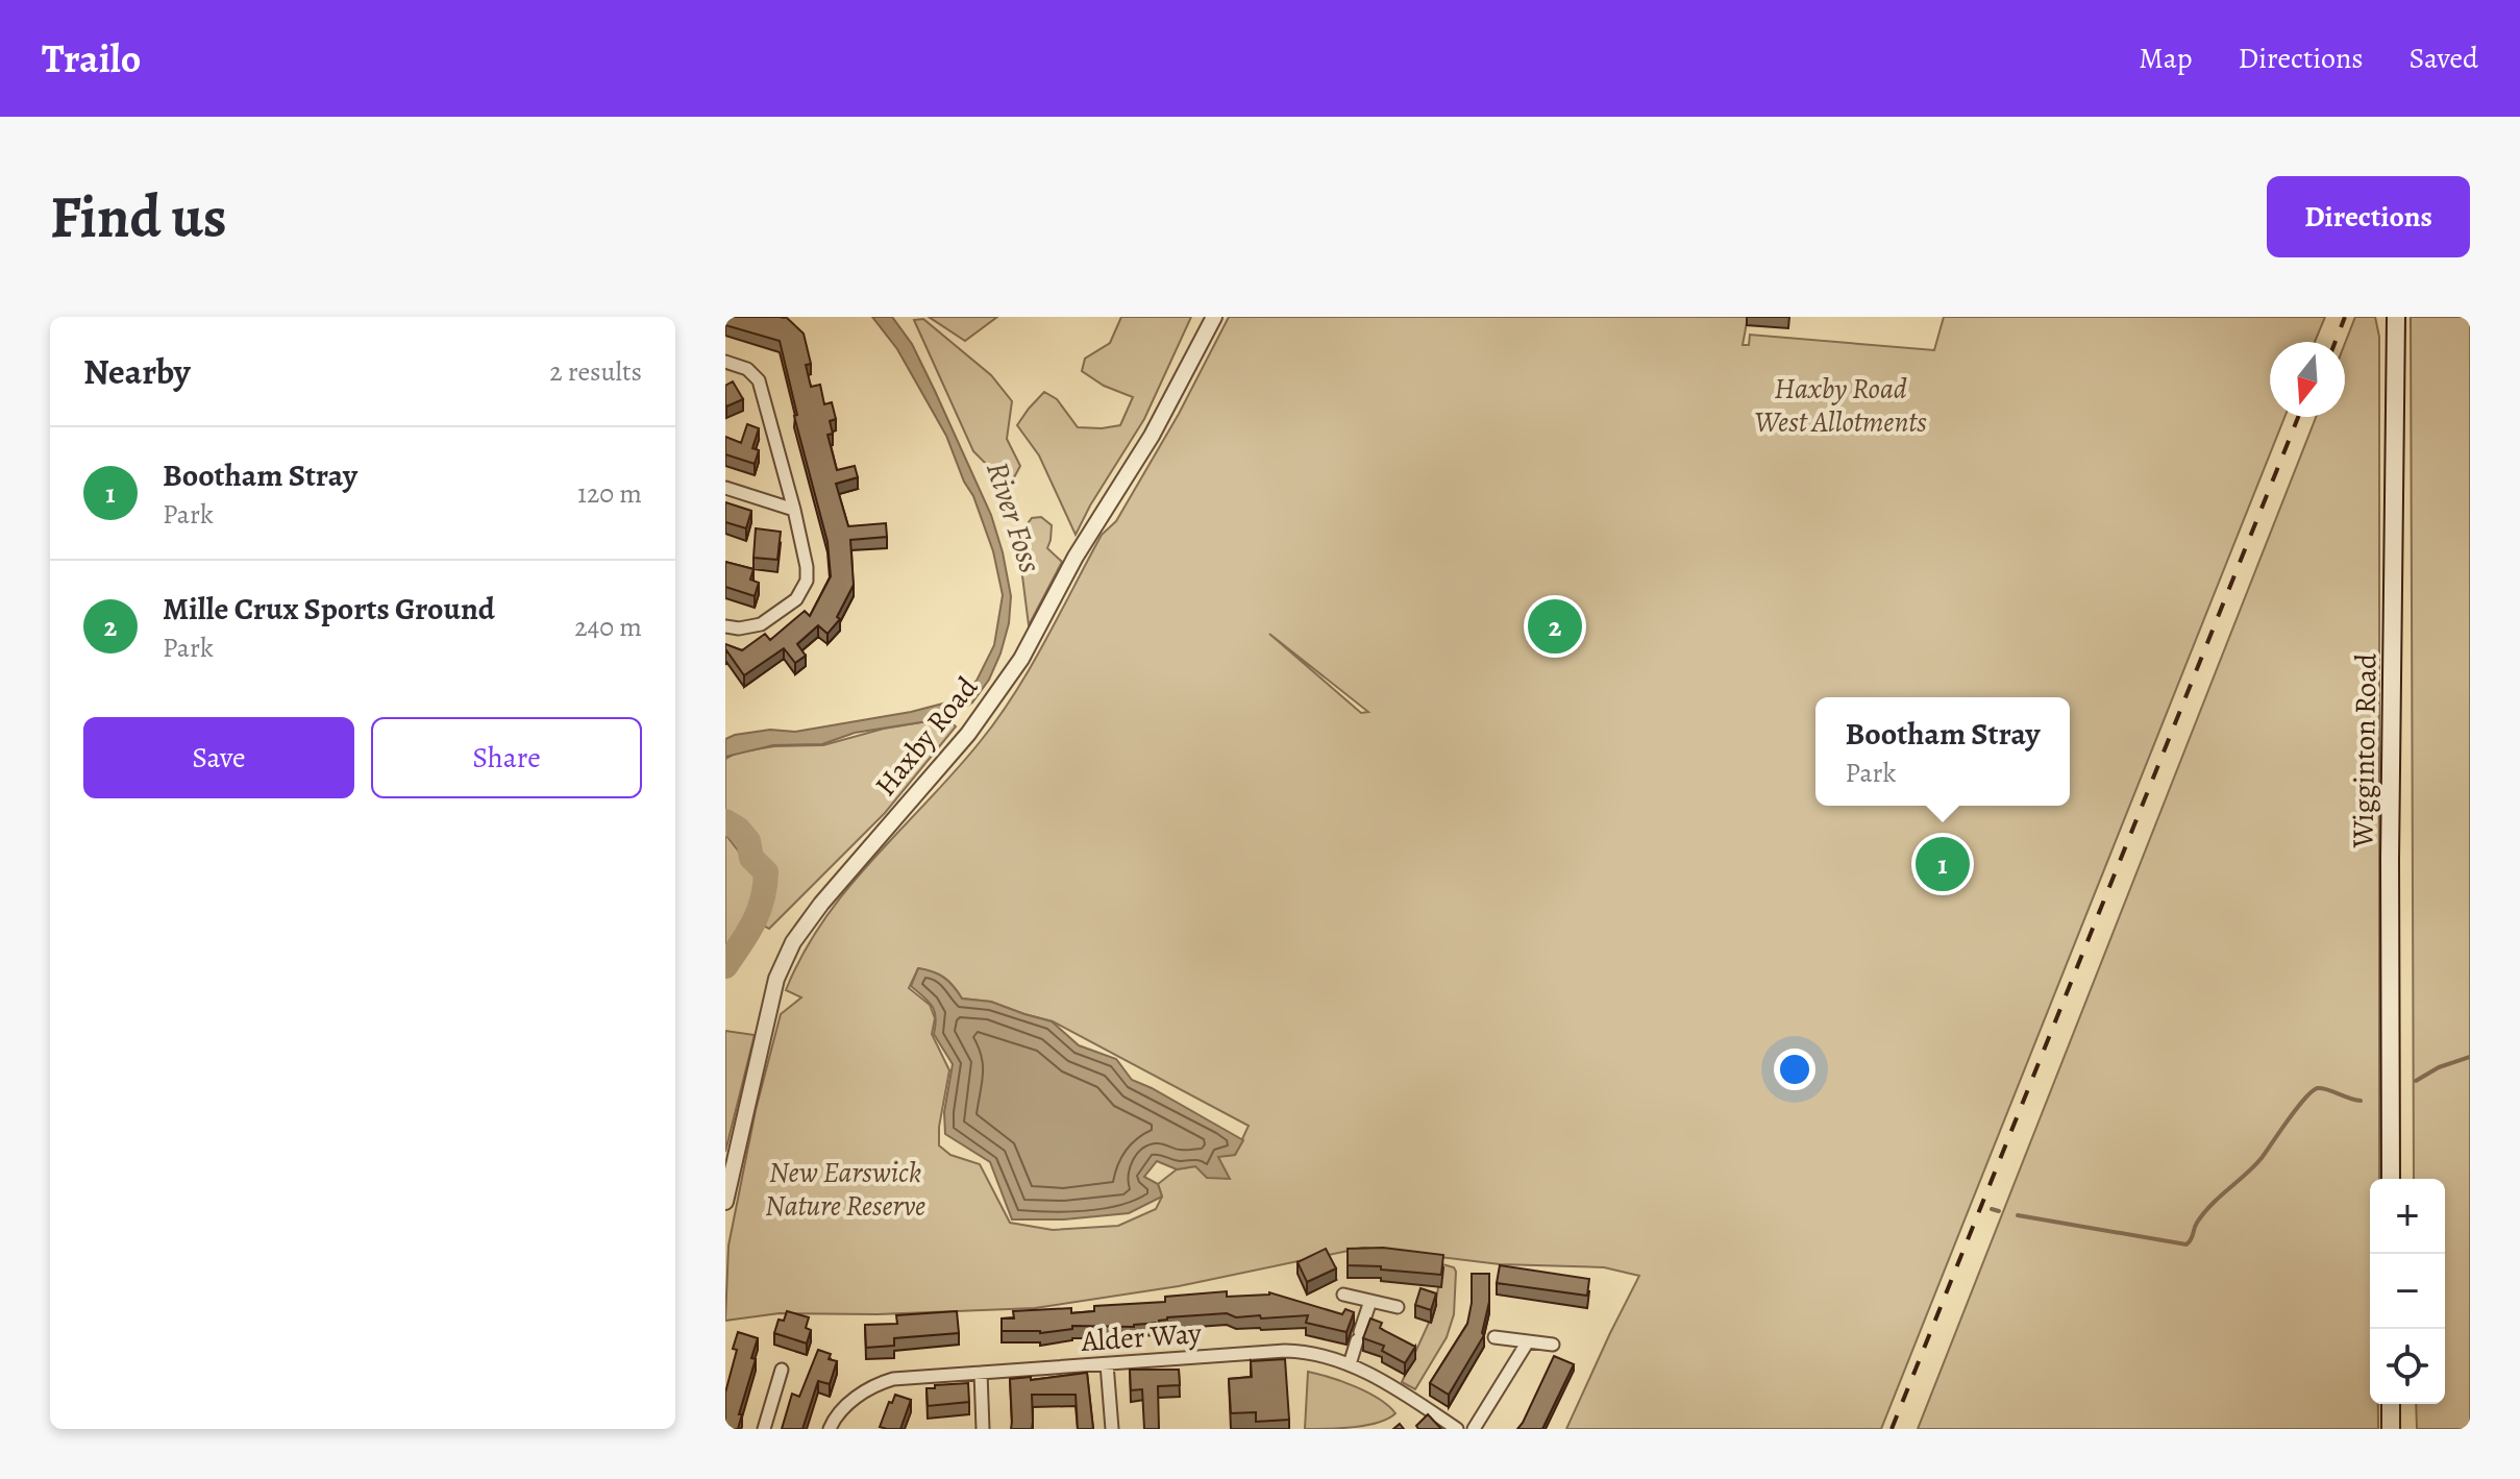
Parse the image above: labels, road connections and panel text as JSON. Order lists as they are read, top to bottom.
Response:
{
  "streets": {
    "main road": ["Wigginton Road"],
    "street": ["Haxby Road", "Alder Way"]
  },
  "water": ["River Foss"],
  "parks": ["Haxby Road West Allotments", "New Earswick Nature Reserve"],
  "north": "bottom",
  "page": {
    "header": "Trailo",
    "nav": ["Map", "Directions", "Saved"],
    "buttons": [
      "Directions",
      ["Save", "Share"]
    ],
    "title": "Find us",
    "heading": ["Nearby", "2 results"],
    "list": [
      {
        "mark": "1",
        "name": "Bootham Stray",
        "note": "Park",
        "value": "120 m"
      },
      {
        "mark": "2",
        "name": "Mille Crux Sports Ground",
        "note": "Park",
        "value": "240 m"
      }
    ],
    "pins": ["2", "1"],
    "popup": ["Bootham Stray", "Park"],
    "map_buttons": ["+", "−"]
  }
}
